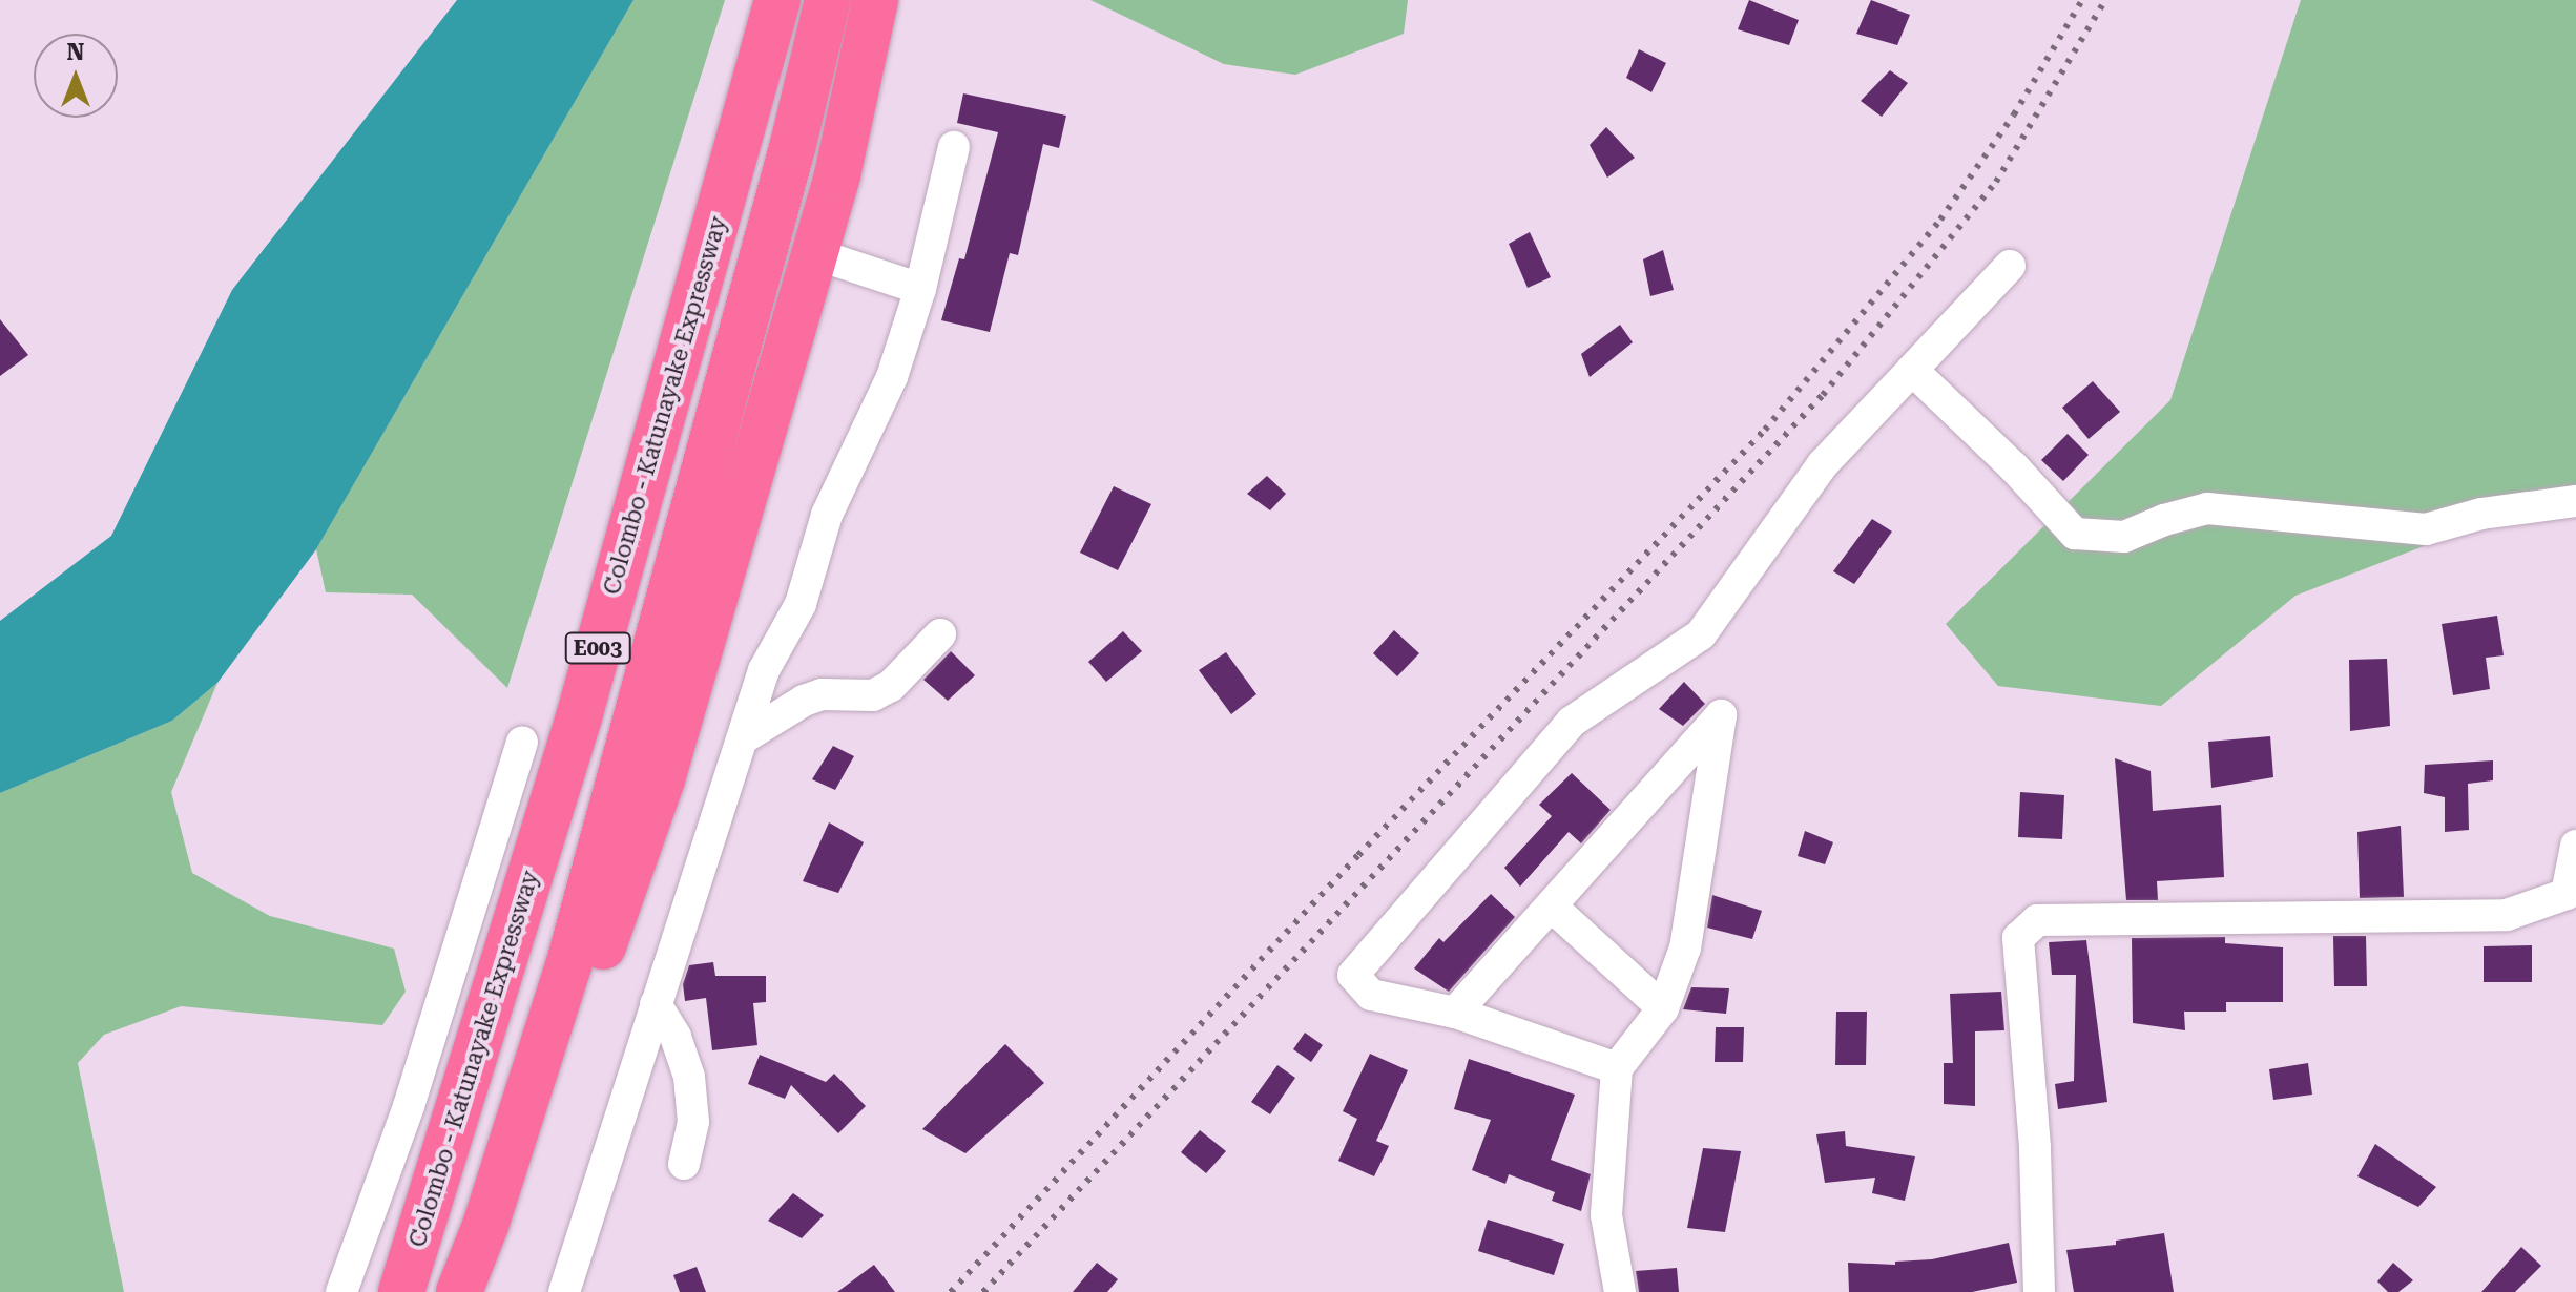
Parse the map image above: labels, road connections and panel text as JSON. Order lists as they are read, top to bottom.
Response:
{
  "streets": {
    "highway": ["Colombo - Katunayake Expressway", "E003"]
  },
  "north": "top"
}
